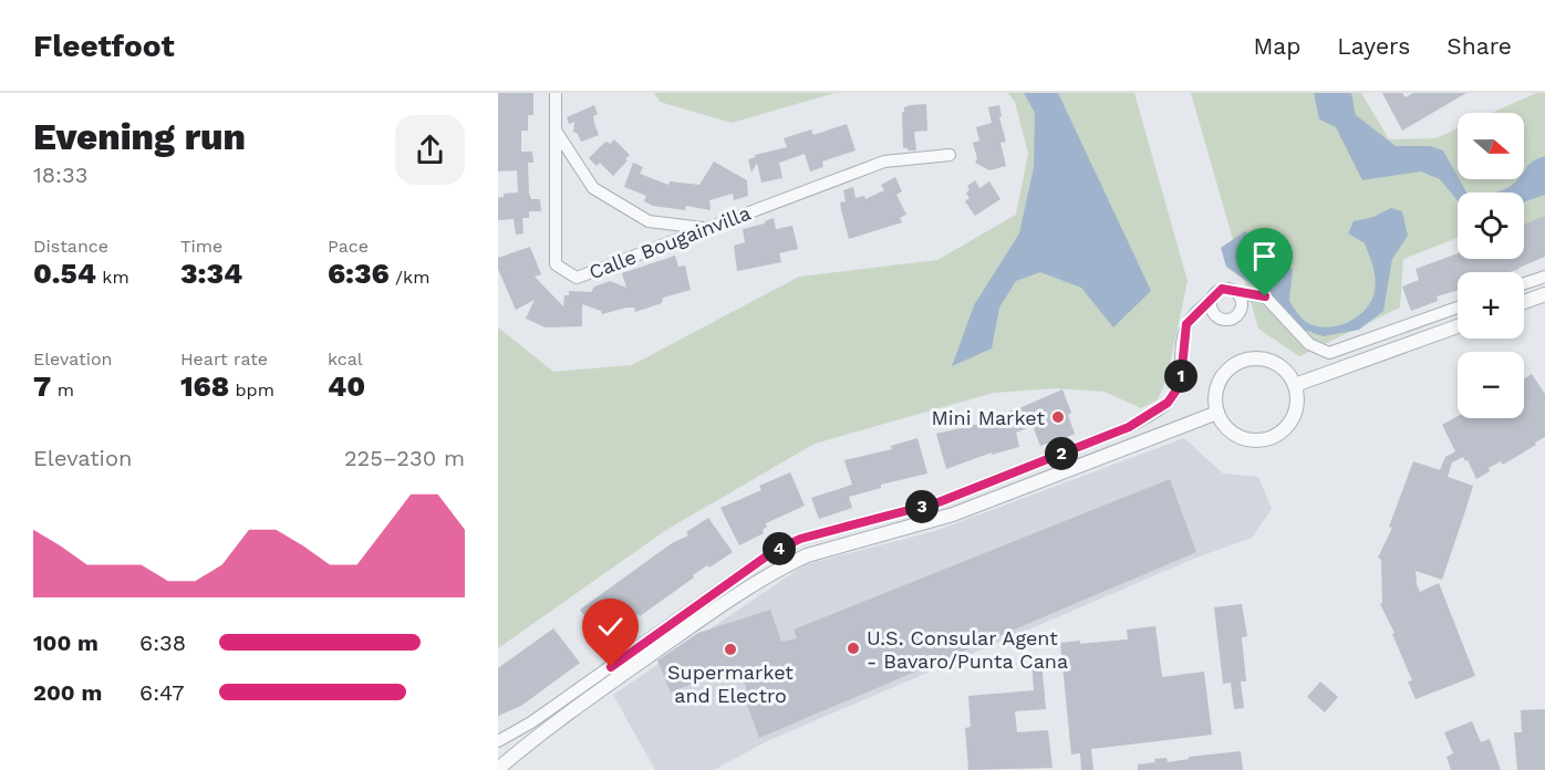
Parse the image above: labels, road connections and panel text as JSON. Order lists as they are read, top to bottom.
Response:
{
  "streets": {
    "street": ["Calle Bougainvilla"]
  },
  "places": ["Mini Market", "U.S. Consular Agent - Bavaro/Punta Cana", "Supermarket and Electro"],
  "north": "right",
  "page": {
    "header": "Fleetfoot",
    "nav": ["Map", "Layers", "Share"],
    "heading": ["Evening run", "18:33"],
    "map_buttons": ["+", "−"],
    "stats": [
      ["Distance", "0.54 km"],
      ["Time", "3:34"],
      ["Pace", "6:36 /km"],
      ["Elevation", "7 m"],
      ["Heart rate", "168 bpm"],
      ["kcal", "40"]
    ],
    "pins": [
      "1",
      "2",
      "3",
      "4"
    ],
    "chart": ["Elevation", "225–230 m"],
    "list": [
      {
        "name": "100 m",
        "note": "6:38"
      },
      {
        "name": "200 m",
        "note": "6:47"
      }
    ]
  }
}
